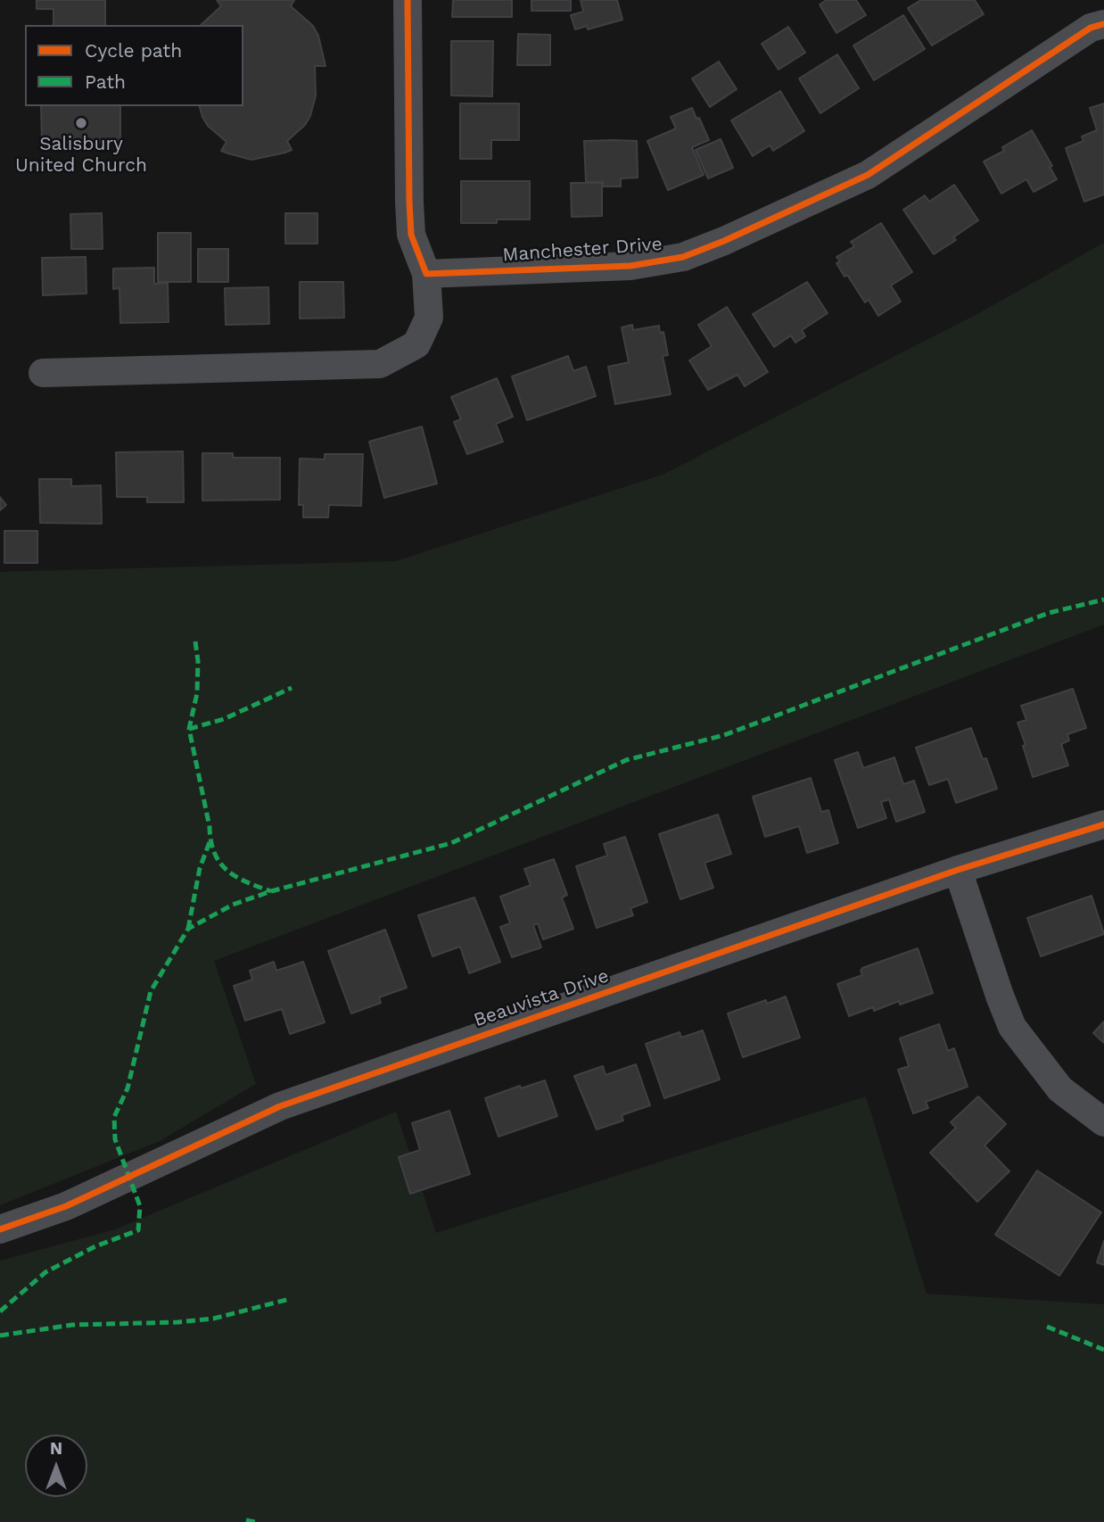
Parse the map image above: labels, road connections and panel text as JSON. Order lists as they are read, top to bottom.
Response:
{
  "streets": {
    "street": ["Manchester Drive", "Beauvista Drive"]
  },
  "places": ["Salisbury United Church"],
  "legend": ["Cycle path", "Path"],
  "north": "top"
}
